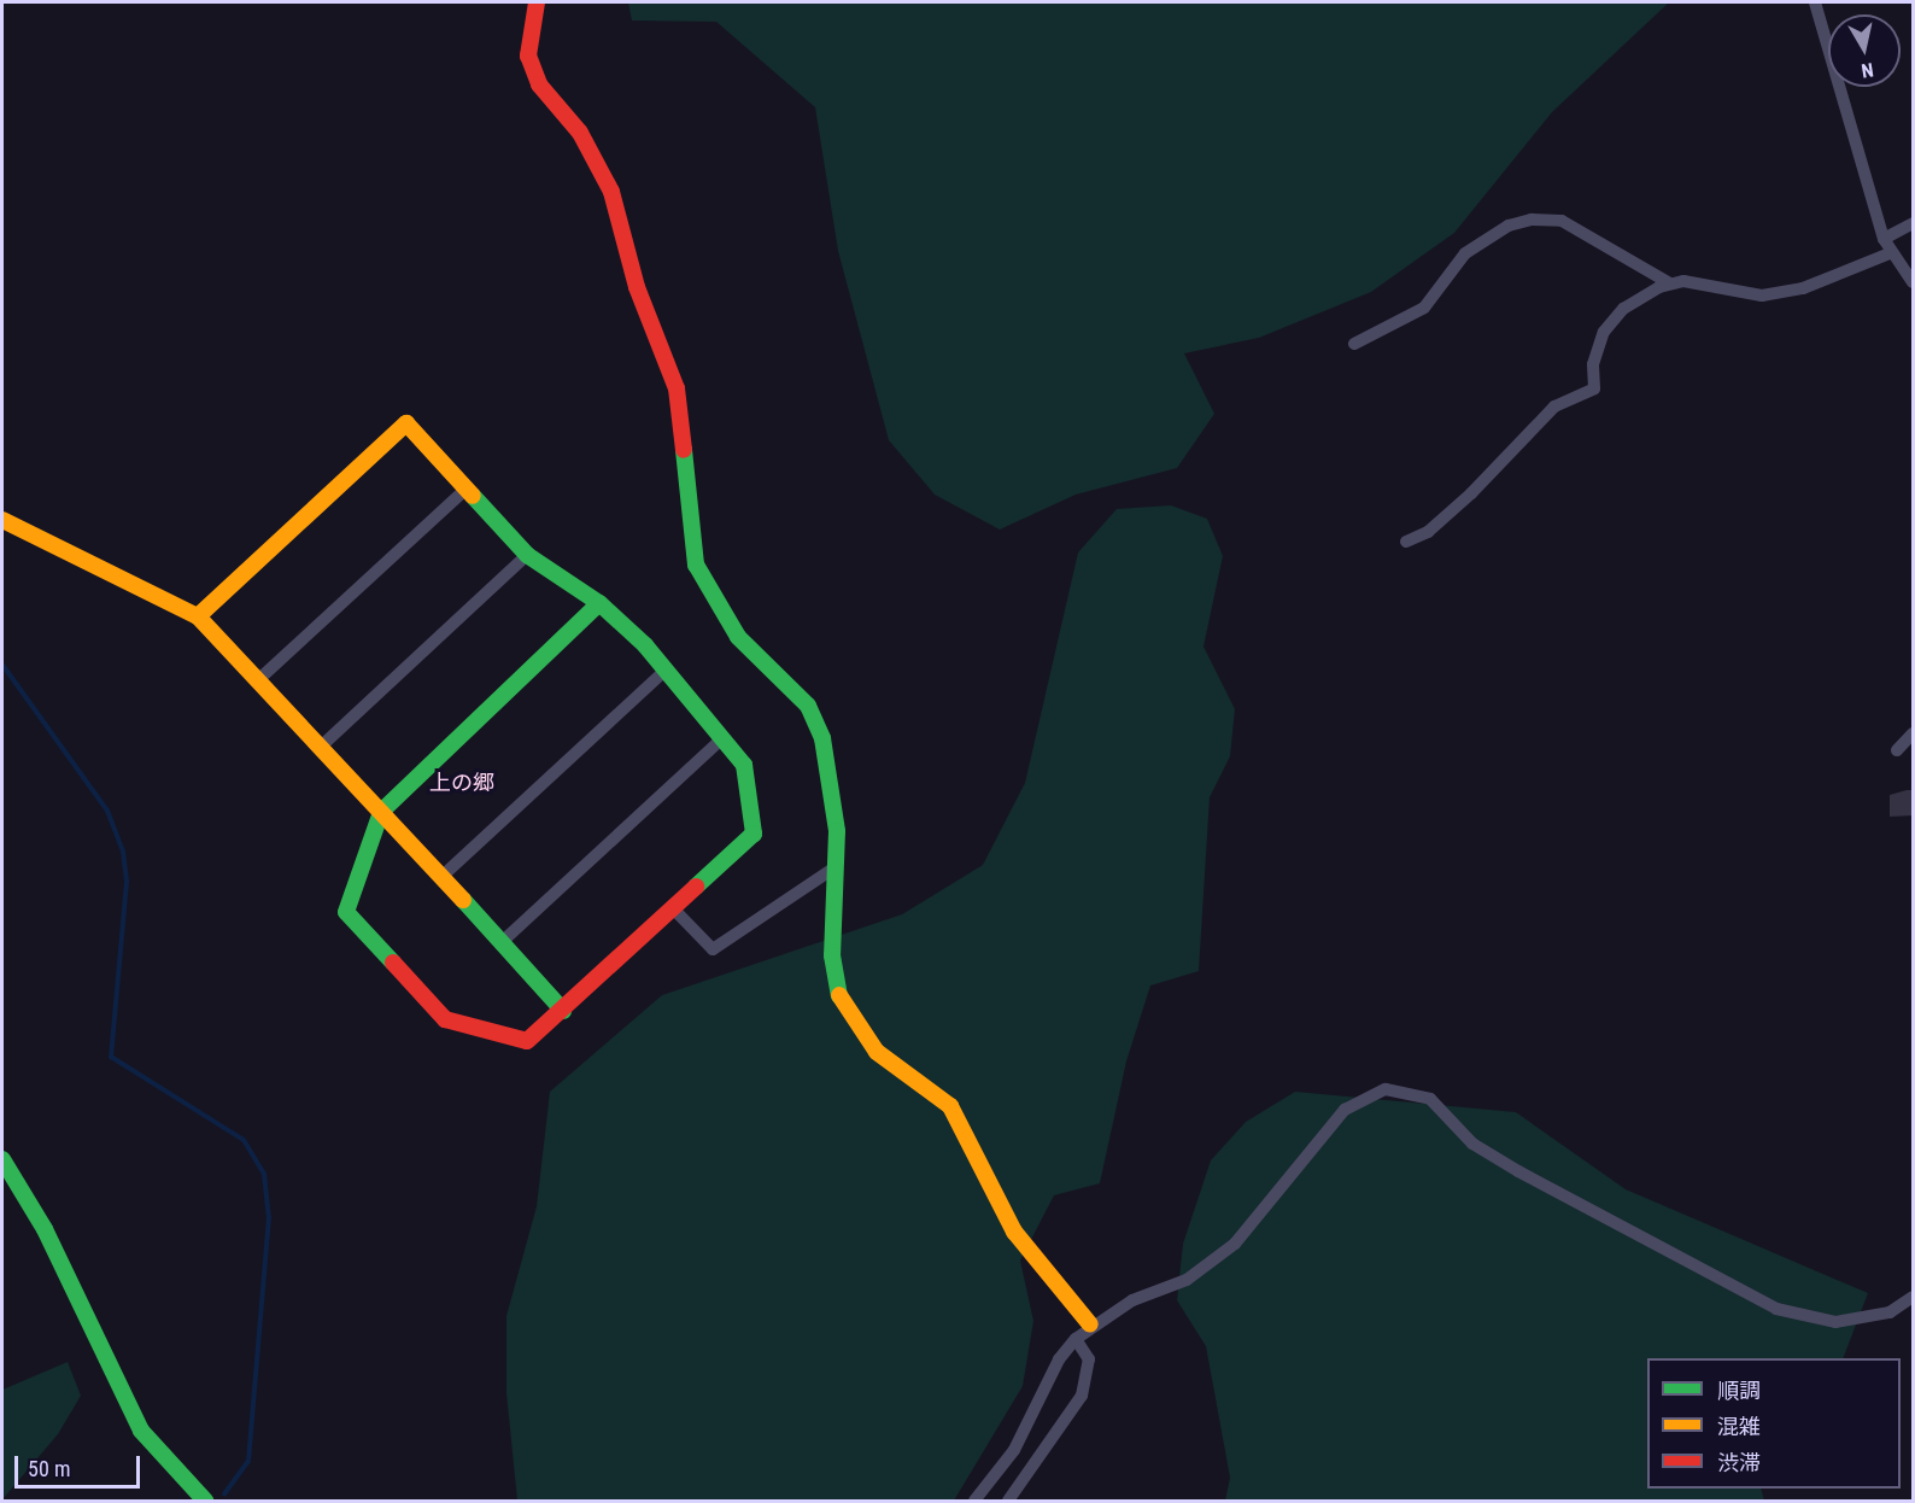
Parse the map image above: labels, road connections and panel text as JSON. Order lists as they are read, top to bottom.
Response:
{
  "districts": ["上の郷"],
  "legend": ["順調", "混雑", "渋滞"],
  "scale_bar": "50 m",
  "north": "bottom"
}
